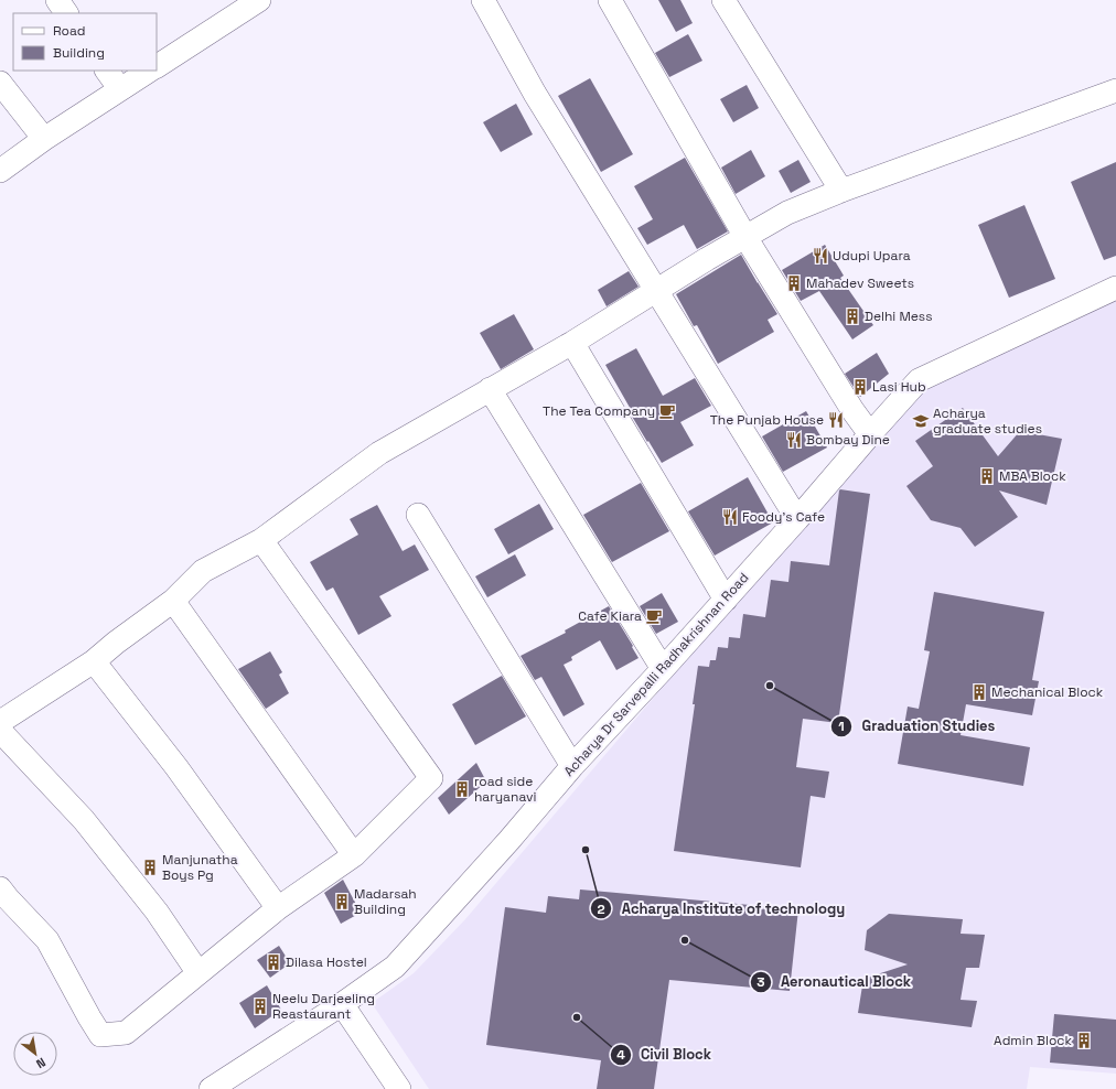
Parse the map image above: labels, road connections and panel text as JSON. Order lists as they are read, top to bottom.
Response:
{
  "streets": {
    "street": ["Acharya Dr Sarvepalli Radhakrishnan Road"]
  },
  "places": {
    "restaurant": [
      "Udupi Upara",
      "The Punjab House",
      "Bombay Dine",
      "Foody's Cafe"
    ],
    "building": [
      "Mahadev Sweets",
      "Delhi Mess",
      "Lasi Hub",
      "MBA Block",
      "Mechanical Block",
      "road side haryanavi",
      "Manjunatha Boys Pg",
      "Madarsah Building",
      "Dilasa Hostel",
      "Neelu Darjeeling Reastaurant",
      "Admin Block"
    ],
    "cafe": ["The Tea Company", "Cafe Kiara"],
    "school or university": ["Acharya graduate studies"],
    "other": [
      "Graduation Studies",
      "Acharya Institute of technology",
      "Aeronautical Block",
      "Civil Block"
    ]
  },
  "legend": ["Road", "Building"],
  "north": "bottom right"
}
